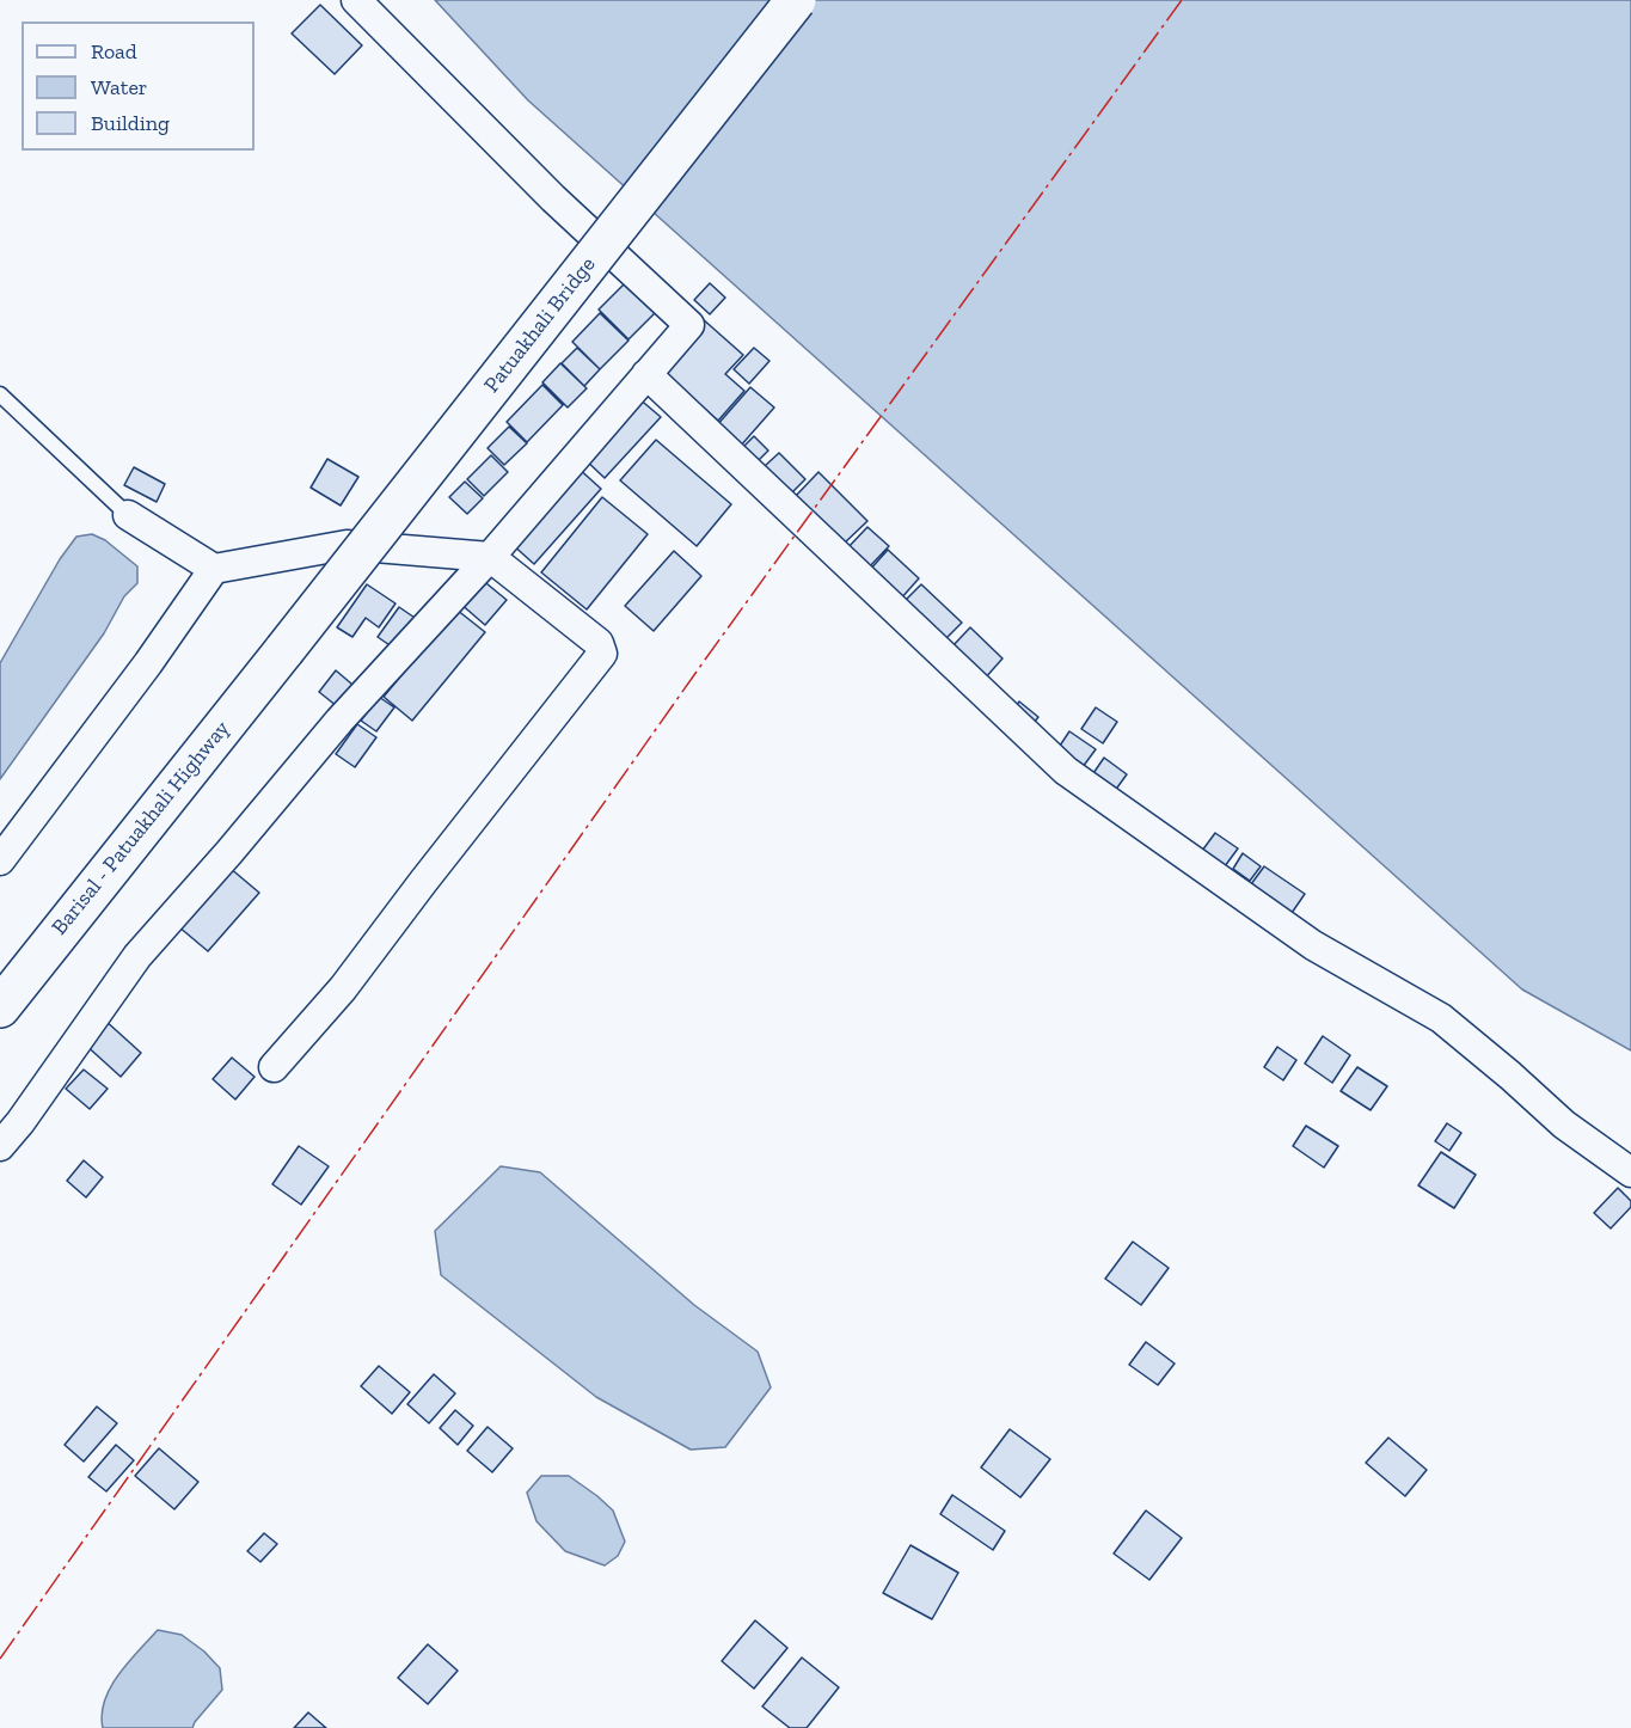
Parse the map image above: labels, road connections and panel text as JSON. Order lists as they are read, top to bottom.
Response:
{
  "streets": {
    "highway": ["Patuakhali Bridge", "Barisal - Patuakhali Highway"]
  },
  "crossings": [
    ["Patuakhali Bridge", "Barisal - Patuakhali Highway"]
  ],
  "legend": ["Road", "Water", "Building"]
}
